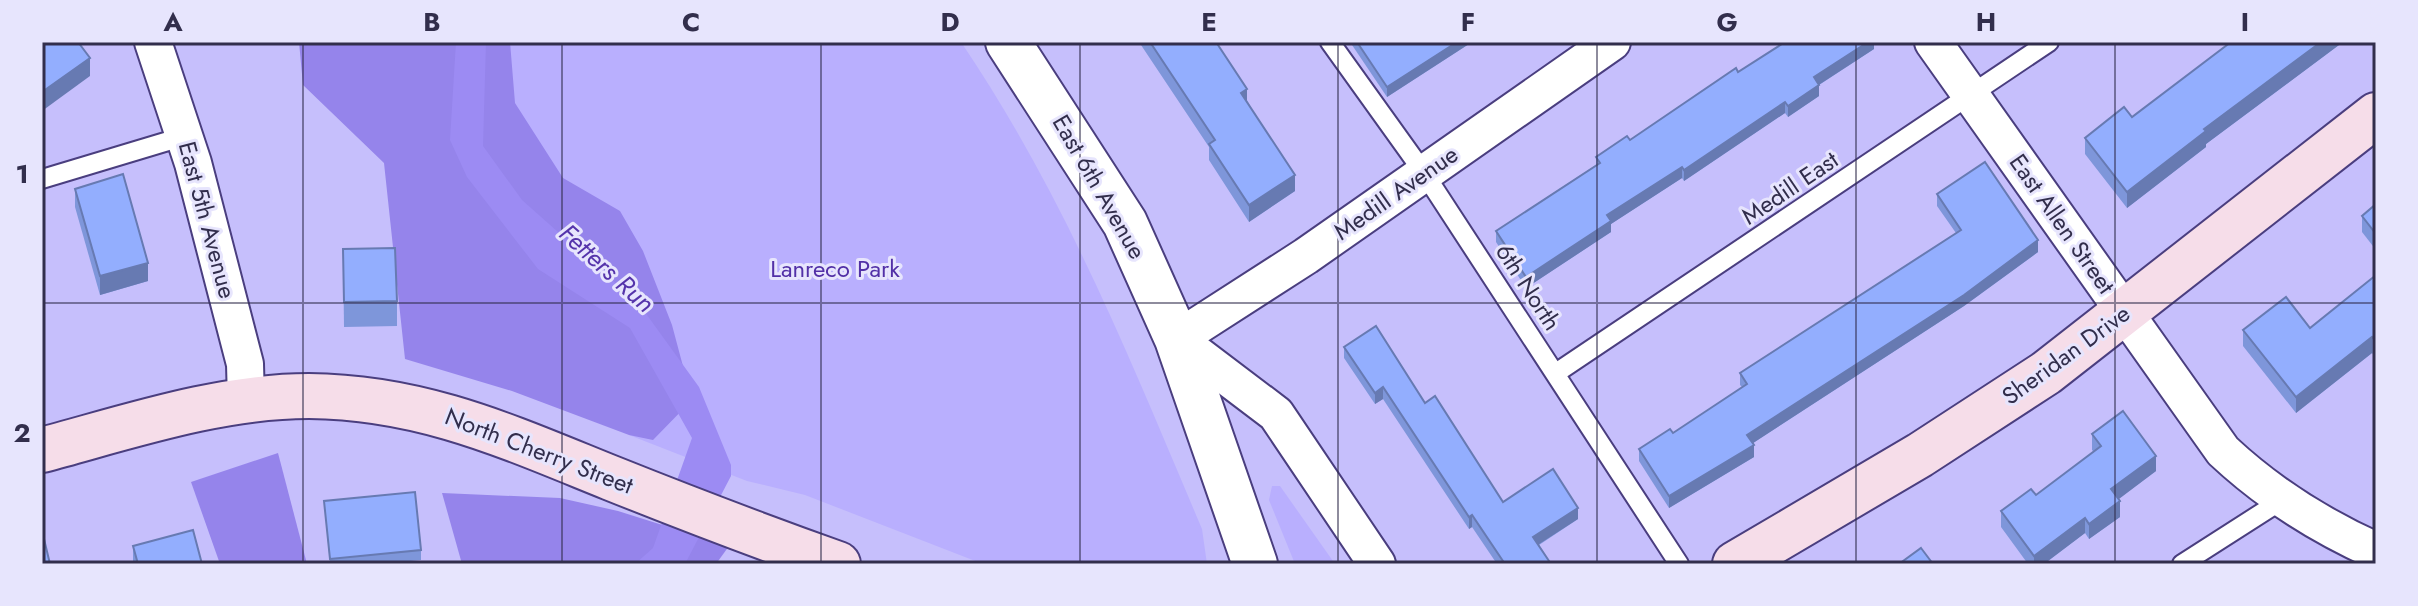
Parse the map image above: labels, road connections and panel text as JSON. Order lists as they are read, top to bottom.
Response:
{
  "streets": {
    "main road": ["Sheridan Drive", "North Cherry Street"],
    "street": [
      "East 6th Avenue",
      "Medill Avenue",
      "East 5th Avenue",
      "East Allen Street"
    ],
    "lane": ["Medill East", "6th North"]
  },
  "crossings": [
    ["East 6th Avenue", "Medill Avenue"],
    ["Medill East", "East Allen Street"],
    ["Medill East", "6th North"],
    ["Medill Avenue", "6th North"],
    ["East 5th Avenue", "North Cherry Street"],
    ["East Allen Street", "Sheridan Drive"]
  ],
  "water": ["Fetters Run"],
  "parks": ["Lanreco Park"],
  "grid": {
    "columns": [
      "A",
      "B",
      "C",
      "D",
      "E",
      "F",
      "G",
      "H",
      "I"
    ],
    "rows": ["1", "2"]
  }
}
